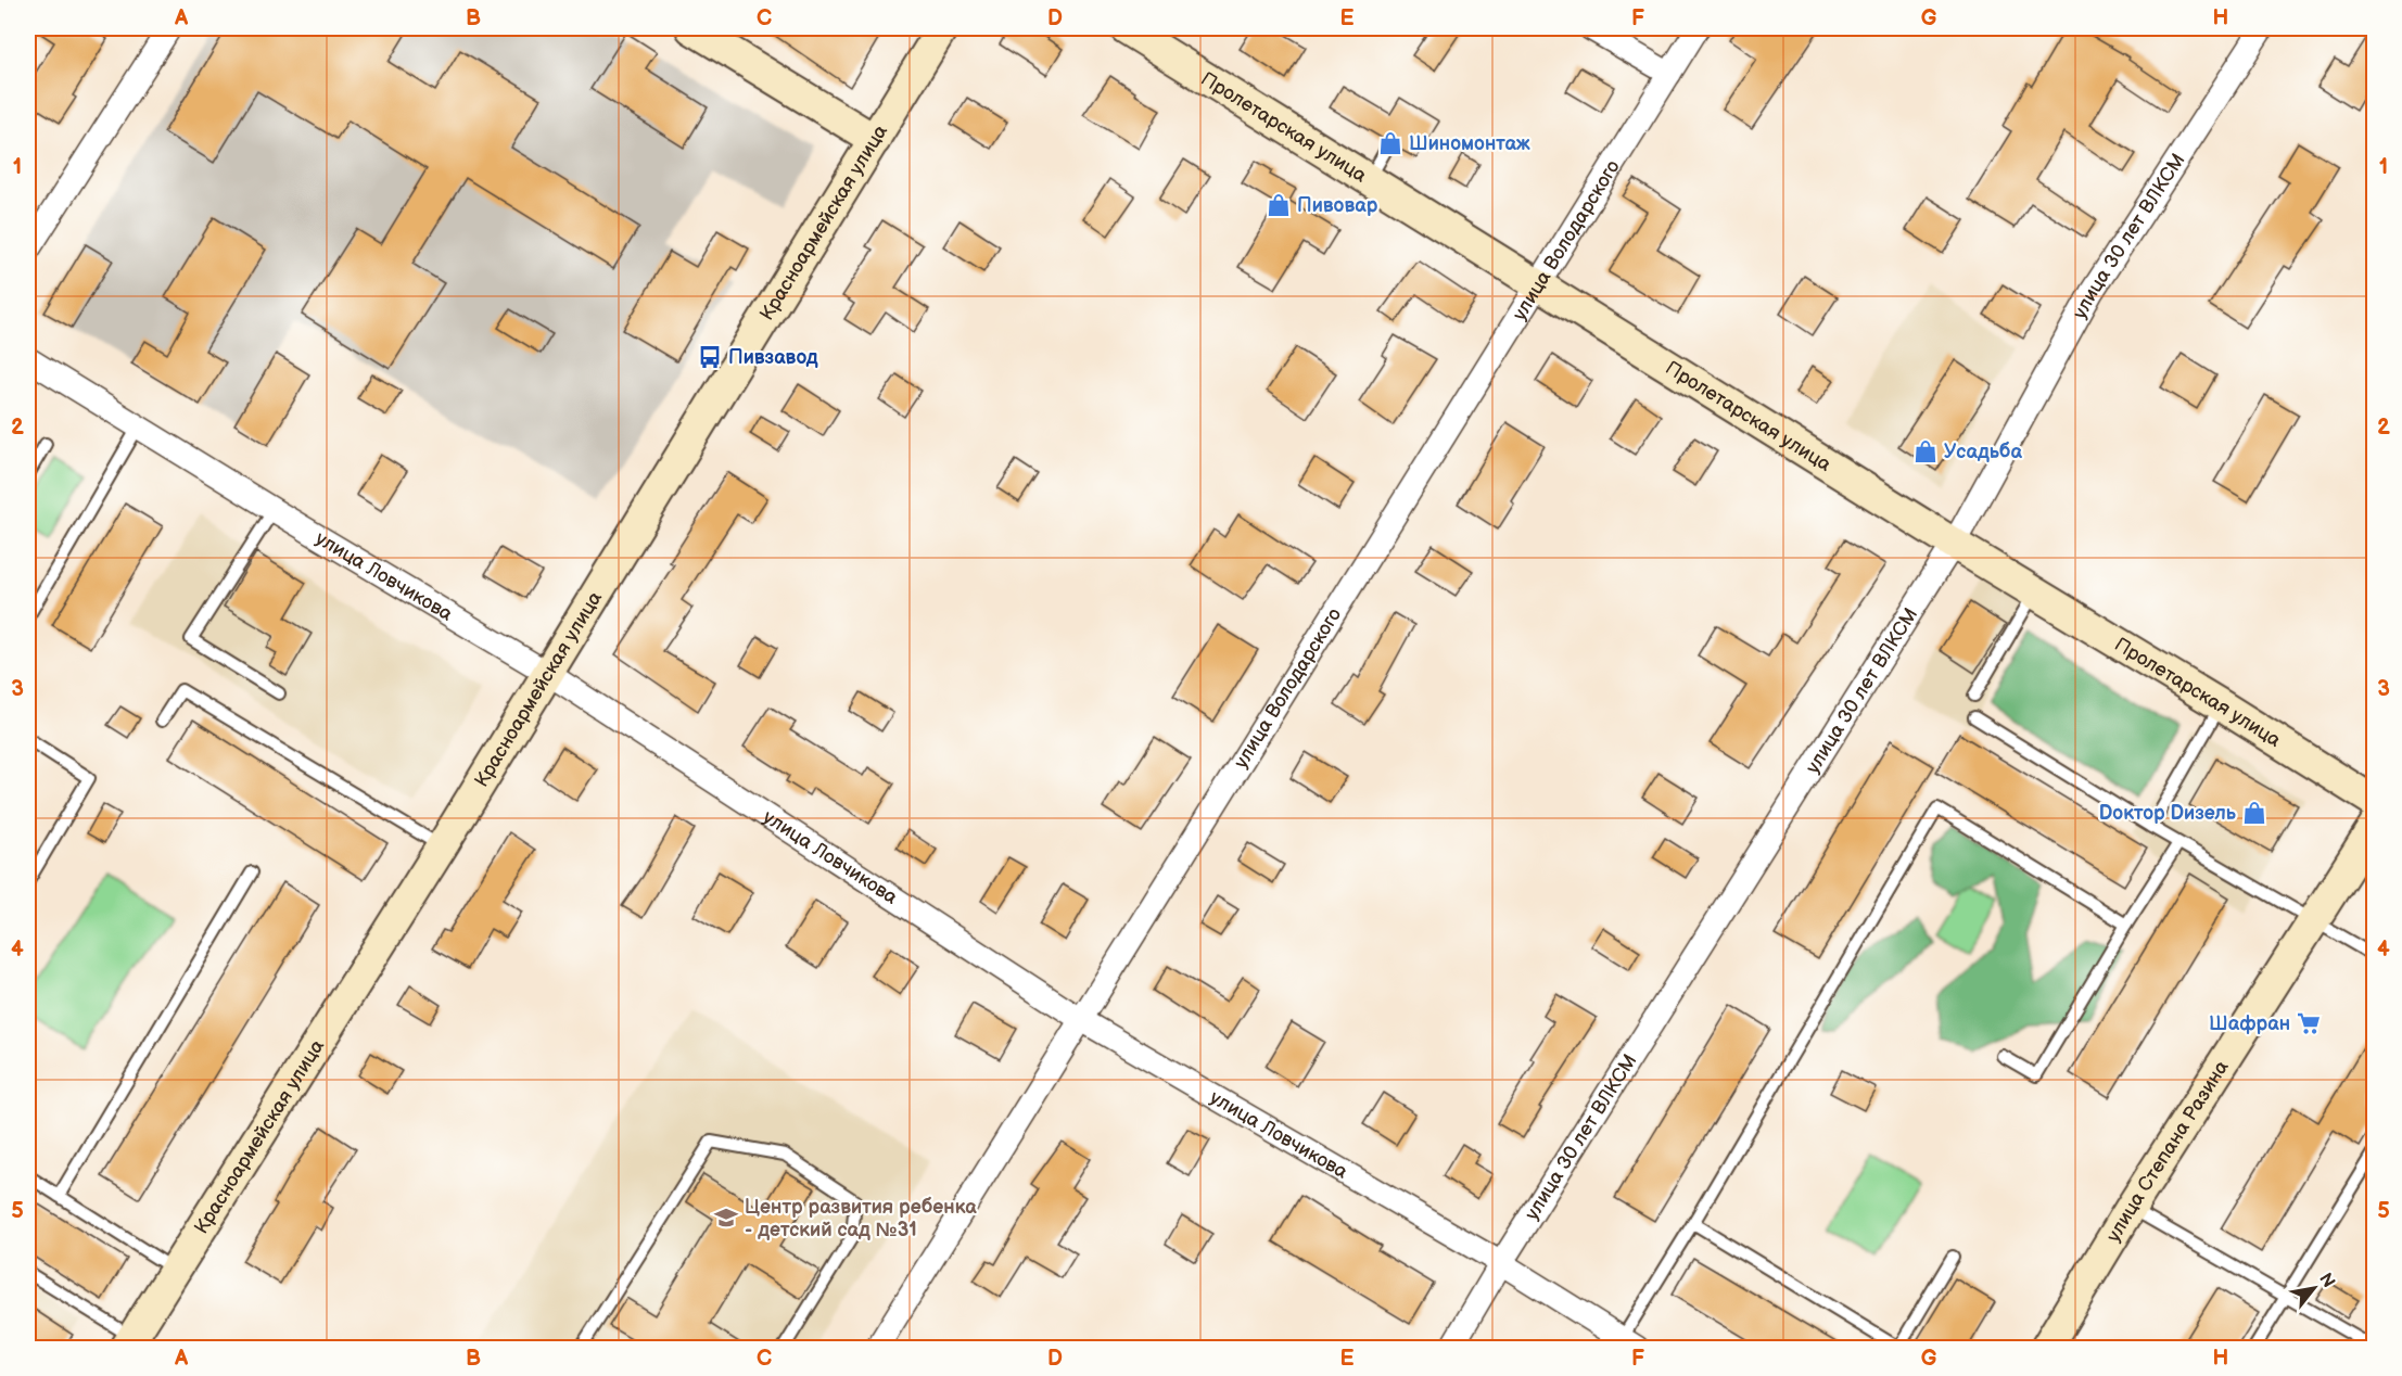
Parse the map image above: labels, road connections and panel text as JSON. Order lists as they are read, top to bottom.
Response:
{
  "streets": {
    "street": [
      "Пролетарская улица",
      "Красноармейская улица",
      "улица 30 лет ВЛКСМ",
      "улица Володарского",
      "улица Ловчикова",
      "улица Степана Разина"
    ]
  },
  "crossings": [
    ["Пролетарская улица", "улица 30 лет ВЛКСМ"],
    ["Пролетарская улица", "улица Володарского"],
    ["Красноармейская улица", "улица Ловчикова"],
    ["улица 30 лет ВЛКСМ", "улица Ловчикова"],
    ["улица Володарского", "улица Ловчикова"]
  ],
  "places": {
    "shop": [
      "Шиномонтаж",
      "Пивовар",
      "Усадьба",
      "Dоктор Dизель"
    ],
    "bus stop": ["Пивзавод"],
    "supermarket": ["Шафран"],
    "school or university": ["Центр развития ребенка - детский сад №31"]
  },
  "north": "top right",
  "grid": {
    "columns": [
      "A",
      "B",
      "C",
      "D",
      "E",
      "F",
      "G",
      "H"
    ],
    "rows": [
      "1",
      "2",
      "3",
      "4",
      "5"
    ]
  }
}
